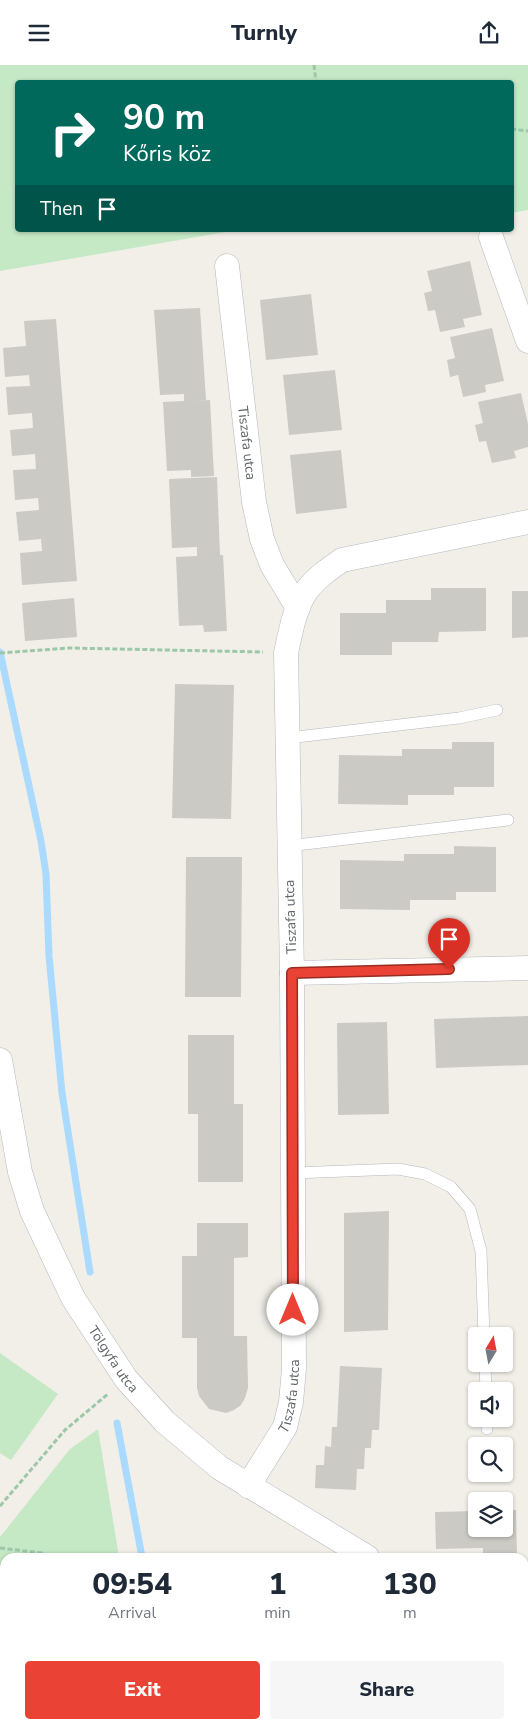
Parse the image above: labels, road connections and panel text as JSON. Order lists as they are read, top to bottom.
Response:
{
  "streets": {
    "street": ["Tiszafa utca", "Tölgyfa utca"]
  },
  "crossings": [
    ["Tiszafa utca", "Tölgyfa utca"]
  ],
  "north": "top",
  "page": {
    "header": "Turnly",
    "turn": ["90 m", "Kőris köz"],
    "then": "Then",
    "eta": [
      "09:54",
      "Arrival",
      "1",
      "min",
      "130",
      "m"
    ],
    "buttons": ["Exit", "Share"]
  }
}
